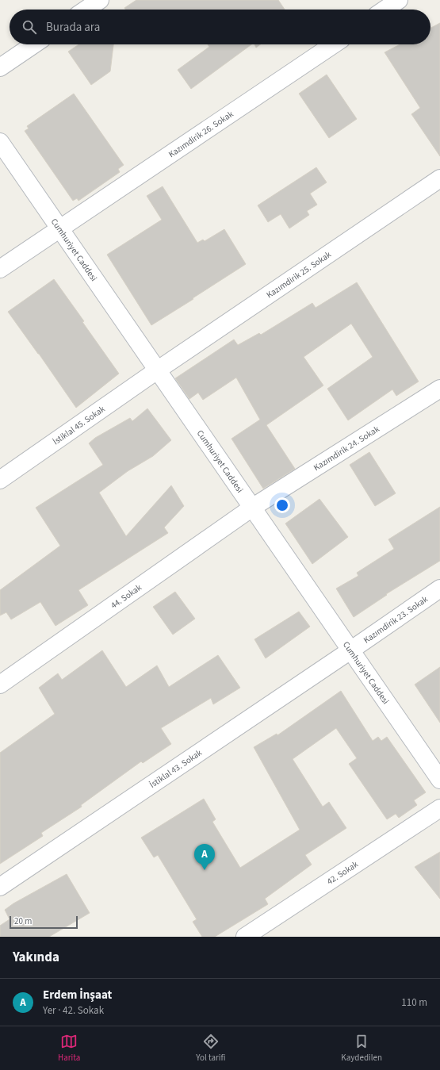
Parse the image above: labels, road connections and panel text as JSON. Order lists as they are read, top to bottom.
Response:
{
  "streets": {
    "street": [
      "Kazımdirik 26. Sokak",
      "Cumhuriyet Caddesi",
      "Kazımdirik 25. Sokak",
      "İstiklal 45. Sokak",
      "Kazımdirik 24. Sokak",
      "44. Sokak",
      "Kazımdirik 23. Sokak",
      "İstiklal 43. Sokak",
      "42. Sokak"
    ]
  },
  "crossings": [
    ["Kazımdirik 26. Sokak", "Cumhuriyet Caddesi"],
    ["Cumhuriyet Caddesi", "Kazımdirik 25. Sokak"],
    ["Cumhuriyet Caddesi", "İstiklal 45. Sokak"],
    ["Cumhuriyet Caddesi", "Kazımdirik 24. Sokak"],
    ["Cumhuriyet Caddesi", "44. Sokak"],
    ["Cumhuriyet Caddesi", "Kazımdirik 23. Sokak"],
    ["Cumhuriyet Caddesi", "İstiklal 43. Sokak"],
    ["Kazımdirik 25. Sokak", "İstiklal 45. Sokak"],
    ["Kazımdirik 24. Sokak", "44. Sokak"],
    ["Kazımdirik 23. Sokak", "İstiklal 43. Sokak"]
  ],
  "scale_bar": "20 m",
  "page": {
    "search": "Burada ara",
    "pins": "A",
    "scale": "20 m",
    "heading": "Yakında",
    "list": [
      {
        "mark": "A",
        "name": "Erdem İnşaat",
        "note": "Yer · 42. Sokak",
        "value": "110 m"
      }
    ],
    "nav": ["Harita", "Yol tarifi", "Kaydedilen"]
  }
}
